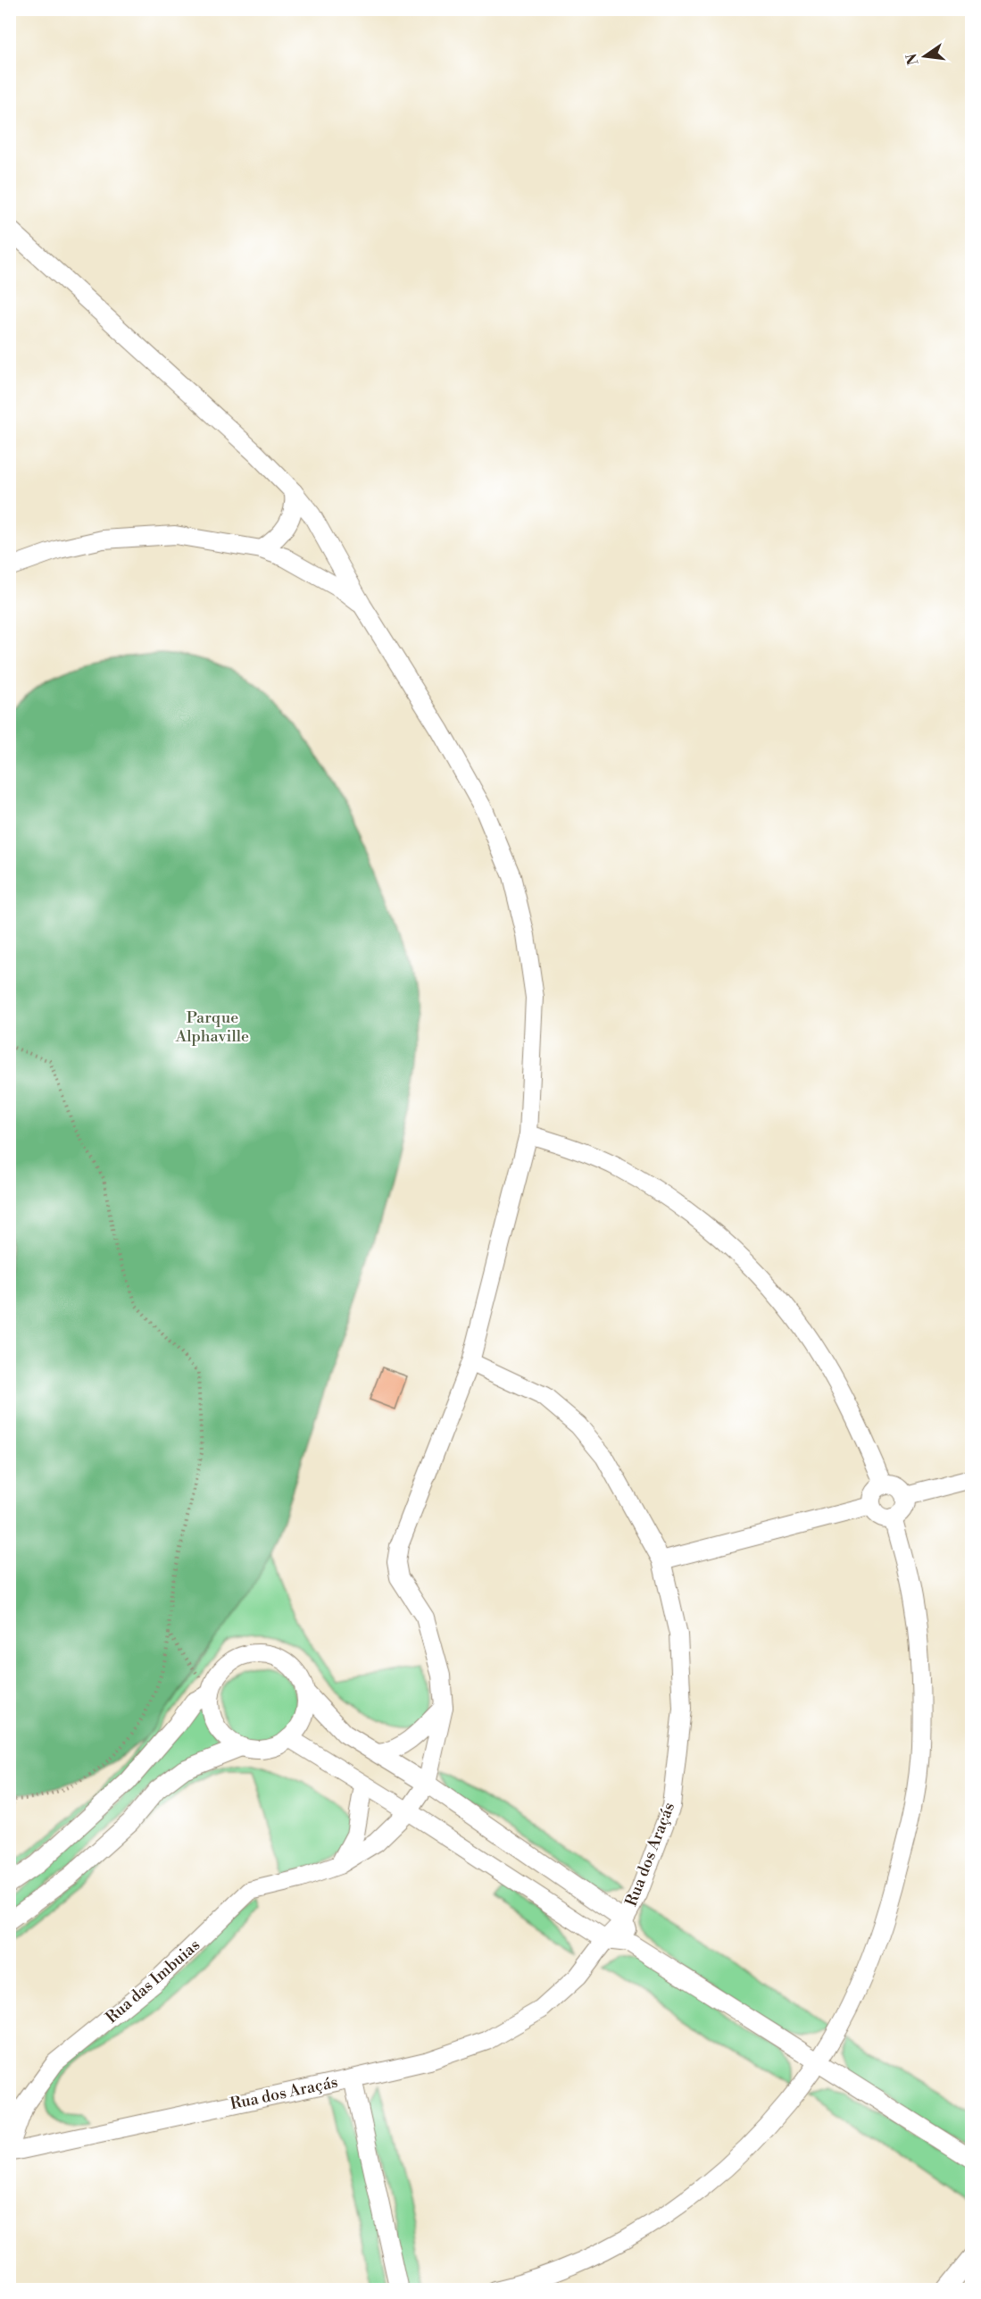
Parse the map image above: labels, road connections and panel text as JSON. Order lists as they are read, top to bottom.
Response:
{
  "streets": {
    "street": ["Rua dos Araçás", "Rua das Imbuias"]
  },
  "crossings": [
    ["Rua dos Araçás", "Rua das Imbuias"]
  ],
  "parks": ["Parque Alphaville"],
  "north": "left"
}
